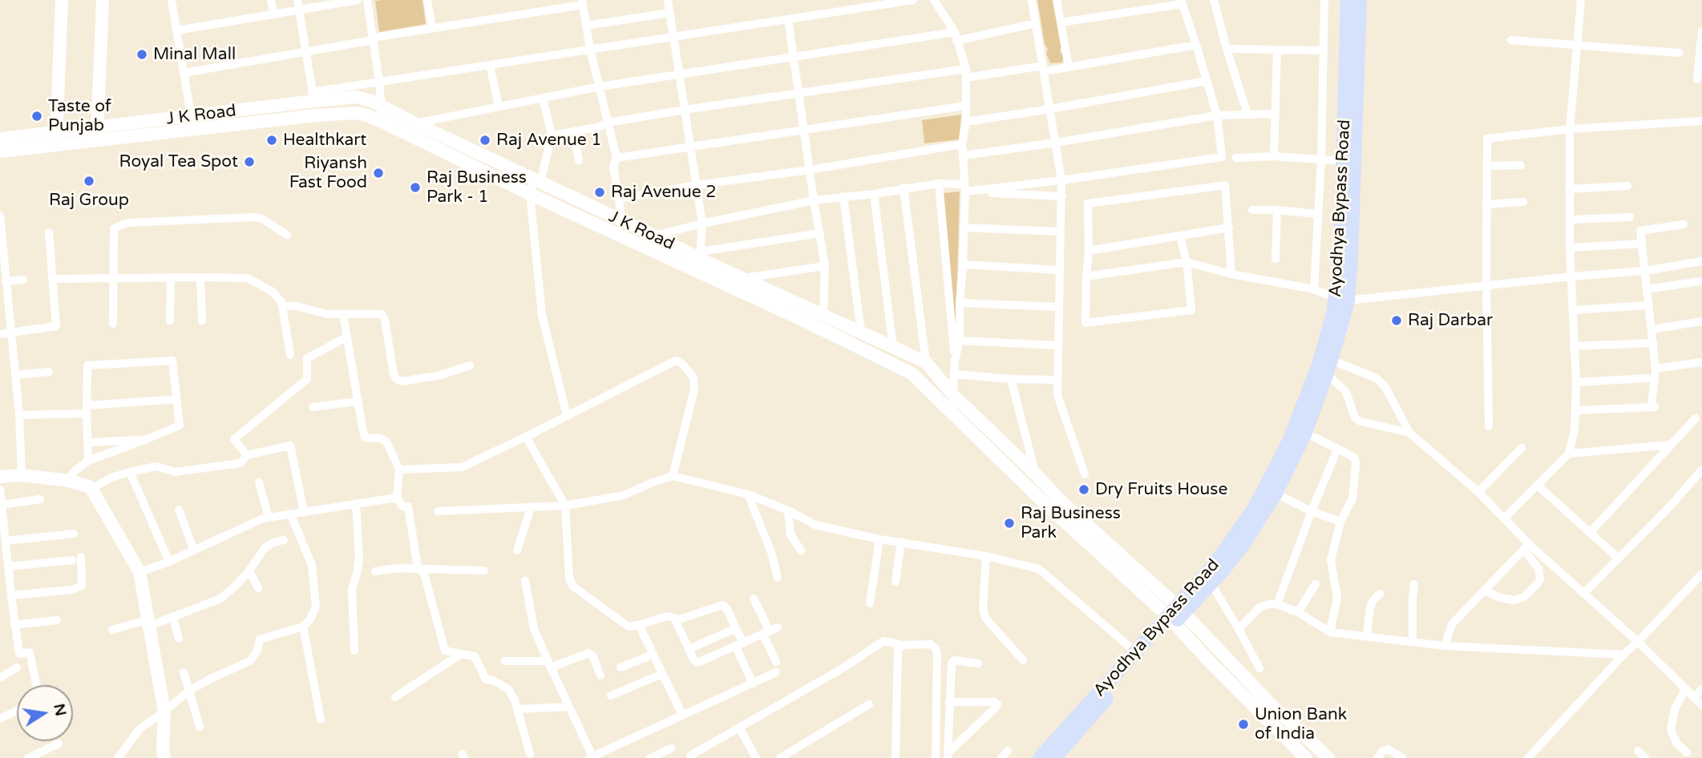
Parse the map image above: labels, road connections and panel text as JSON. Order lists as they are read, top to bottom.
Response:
{
  "streets": {
    "main road": ["J K Road", "Ayodhya Bypass Road"]
  },
  "crossings": [
    ["J K Road", "Ayodhya Bypass Road"]
  ],
  "places": [
    "Minal Mall",
    "Taste of Punjab",
    "Healthkart",
    "Raj Avenue 1",
    "Royal Tea Spot",
    "Riyansh Fast Food",
    "Raj Group",
    "Raj Business Park - 1",
    "Raj Avenue 2",
    "Raj Darbar",
    "Dry Fruits House",
    "Raj Business Park",
    "Union Bank of India"
  ],
  "north": "right"
}
